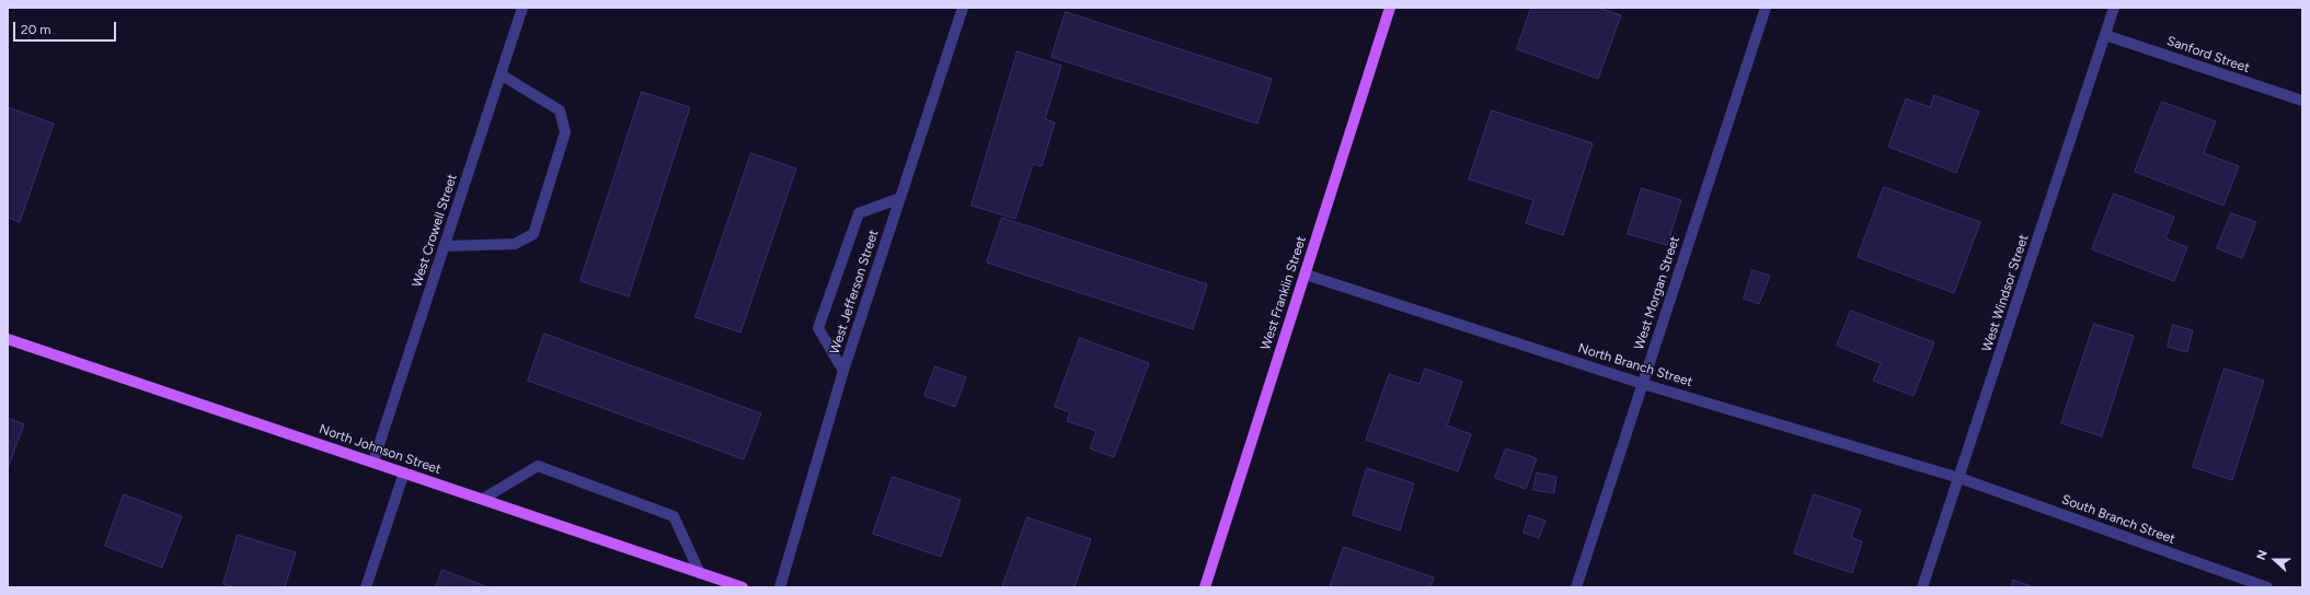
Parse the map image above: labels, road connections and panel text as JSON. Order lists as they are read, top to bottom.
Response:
{
  "streets": {
    "main road": ["West Franklin Street", "North Johnson Street"],
    "street": [
      "Sanford Street",
      "West Crowell Street",
      "West Jefferson Street",
      "West Morgan Street",
      "West Windsor Street",
      "North Branch Street",
      "South Branch Street"
    ]
  },
  "crossings": [
    ["Sanford Street", "West Windsor Street"],
    ["West Crowell Street", "North Johnson Street"],
    ["West Franklin Street", "North Branch Street"],
    ["West Morgan Street", "North Branch Street"],
    ["West Windsor Street", "North Branch Street"],
    ["West Windsor Street", "South Branch Street"],
    ["North Branch Street", "South Branch Street"]
  ],
  "scale_bar": "20 m",
  "north": "left"
}
